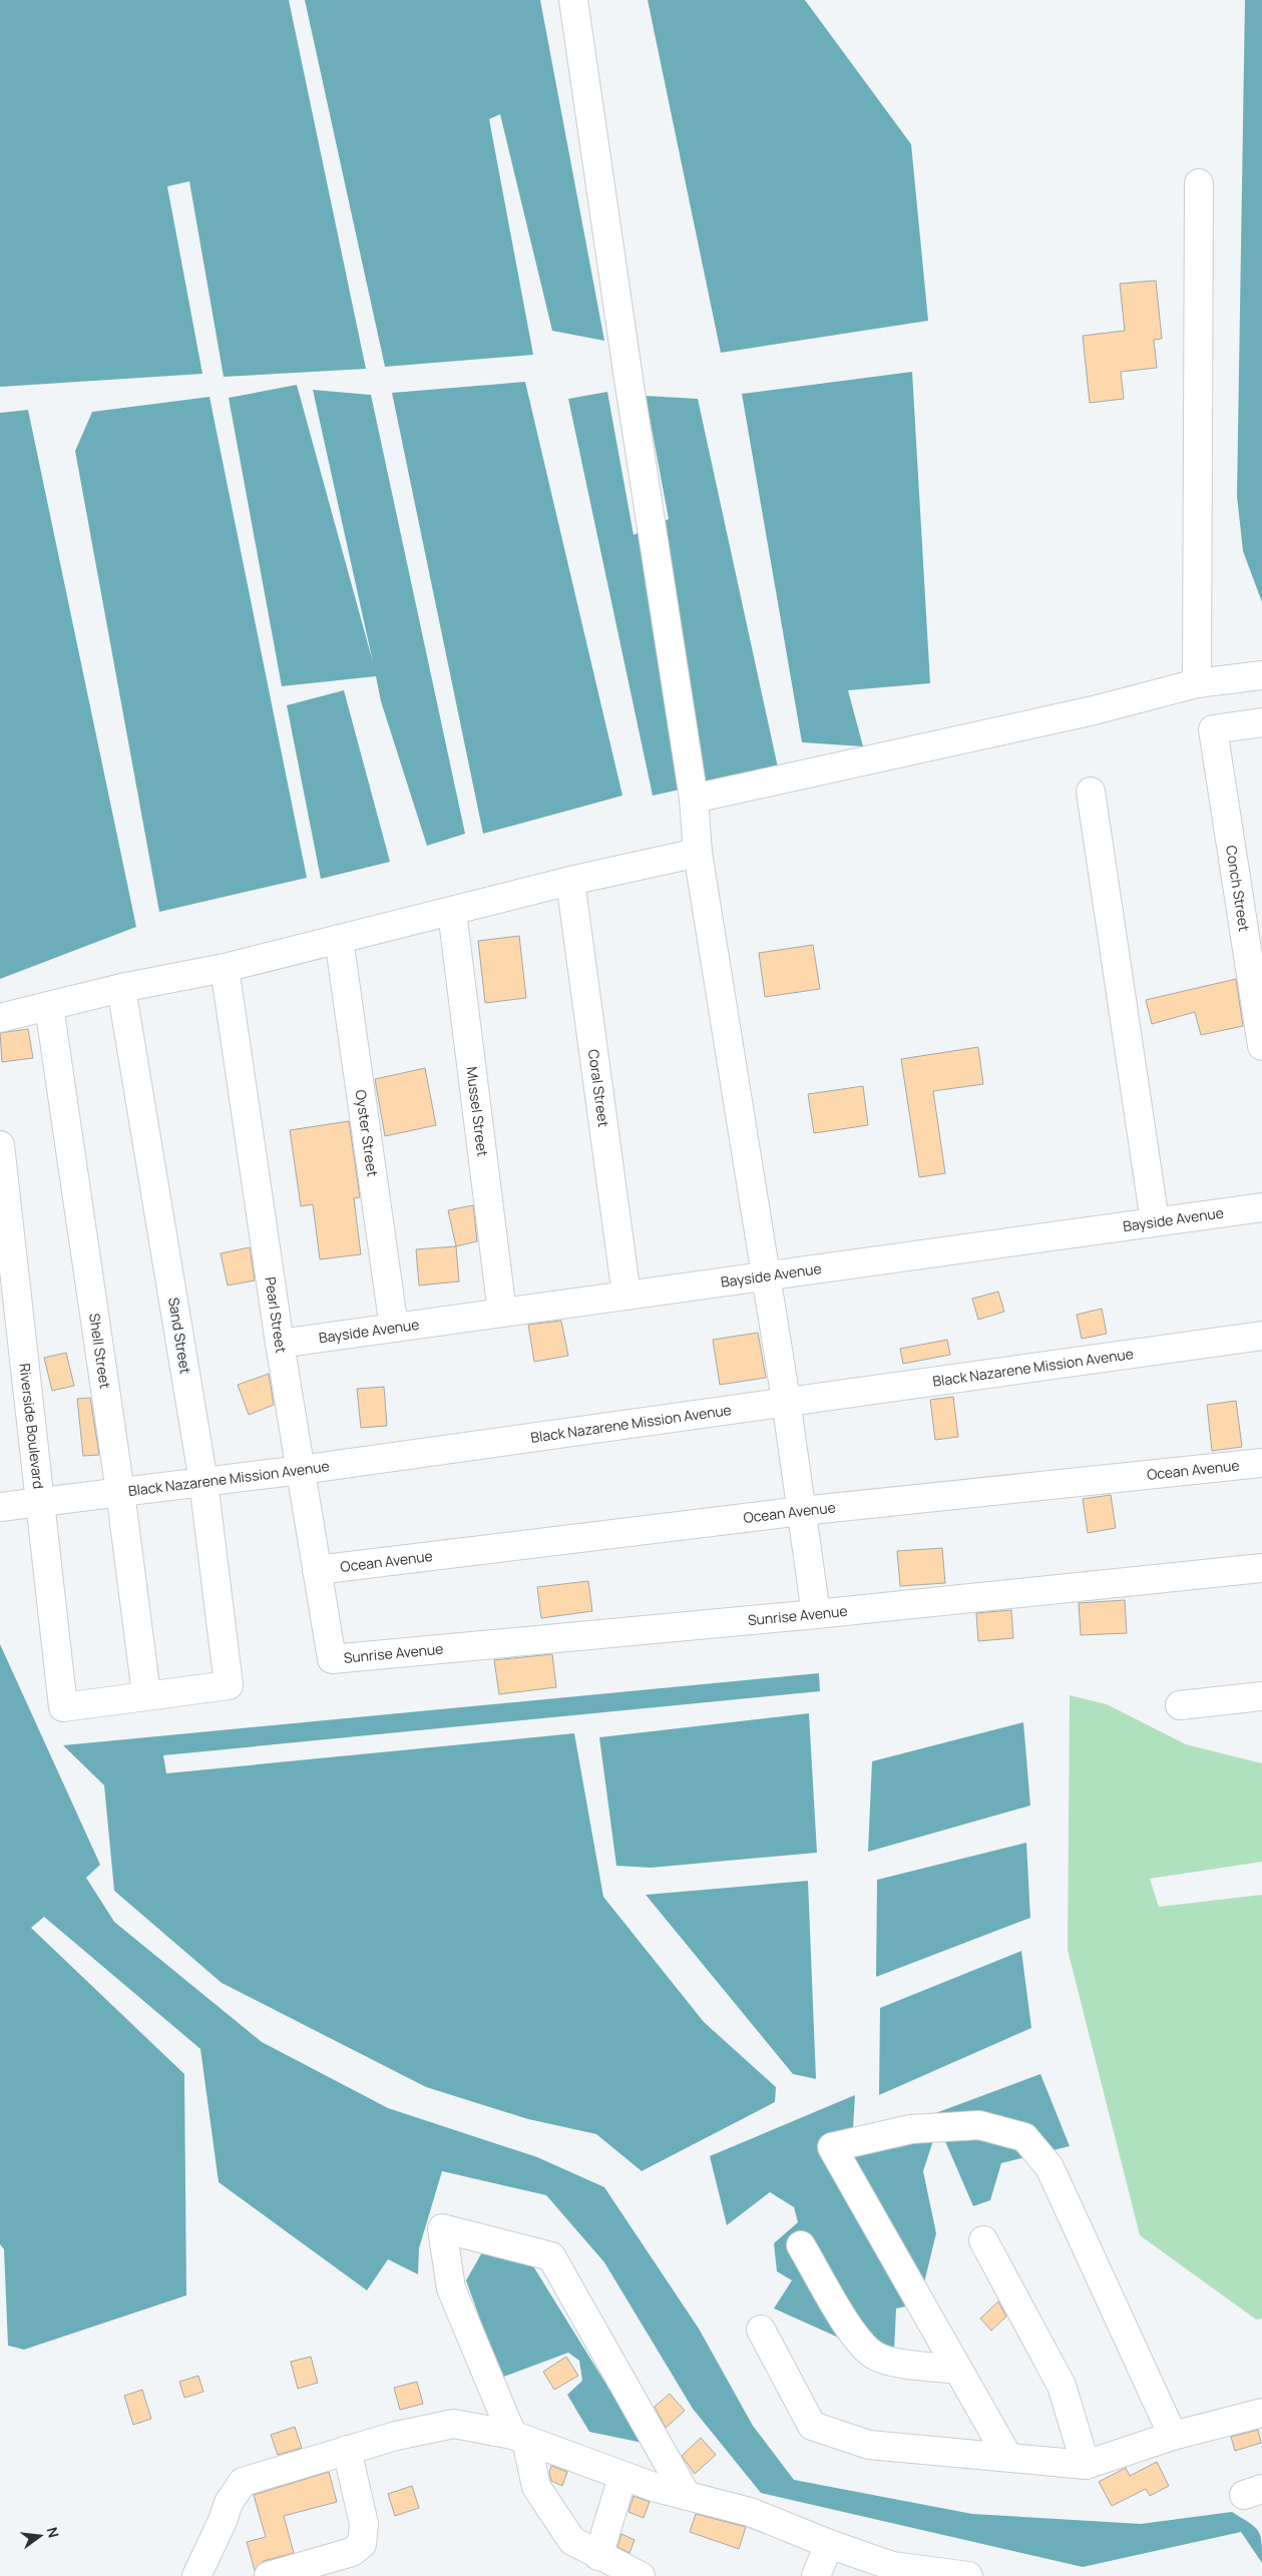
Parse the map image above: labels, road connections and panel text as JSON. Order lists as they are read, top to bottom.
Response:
{
  "streets": {
    "street": [
      "Conch Street",
      "Coral Street",
      "Mussel Street",
      "Oyster Street",
      "Bayside Avenue",
      "Pearl Street",
      "Sand Street",
      "Shell Street",
      "Black Nazarene Mission Avenue",
      "Riverside Boulevard",
      "Ocean Avenue",
      "Sunrise Avenue"
    ]
  },
  "crossings": [
    ["Coral Street", "Bayside Avenue"],
    ["Mussel Street", "Bayside Avenue"],
    ["Oyster Street", "Bayside Avenue"],
    ["Bayside Avenue", "Pearl Street"],
    ["Pearl Street", "Black Nazarene Mission Avenue"],
    ["Pearl Street", "Ocean Avenue"],
    ["Pearl Street", "Sunrise Avenue"],
    ["Sand Street", "Shell Street"],
    ["Sand Street", "Black Nazarene Mission Avenue"],
    ["Sand Street", "Riverside Boulevard"],
    ["Shell Street", "Black Nazarene Mission Avenue"],
    ["Shell Street", "Riverside Boulevard"],
    ["Black Nazarene Mission Avenue", "Riverside Boulevard"]
  ],
  "north": "right"
}
